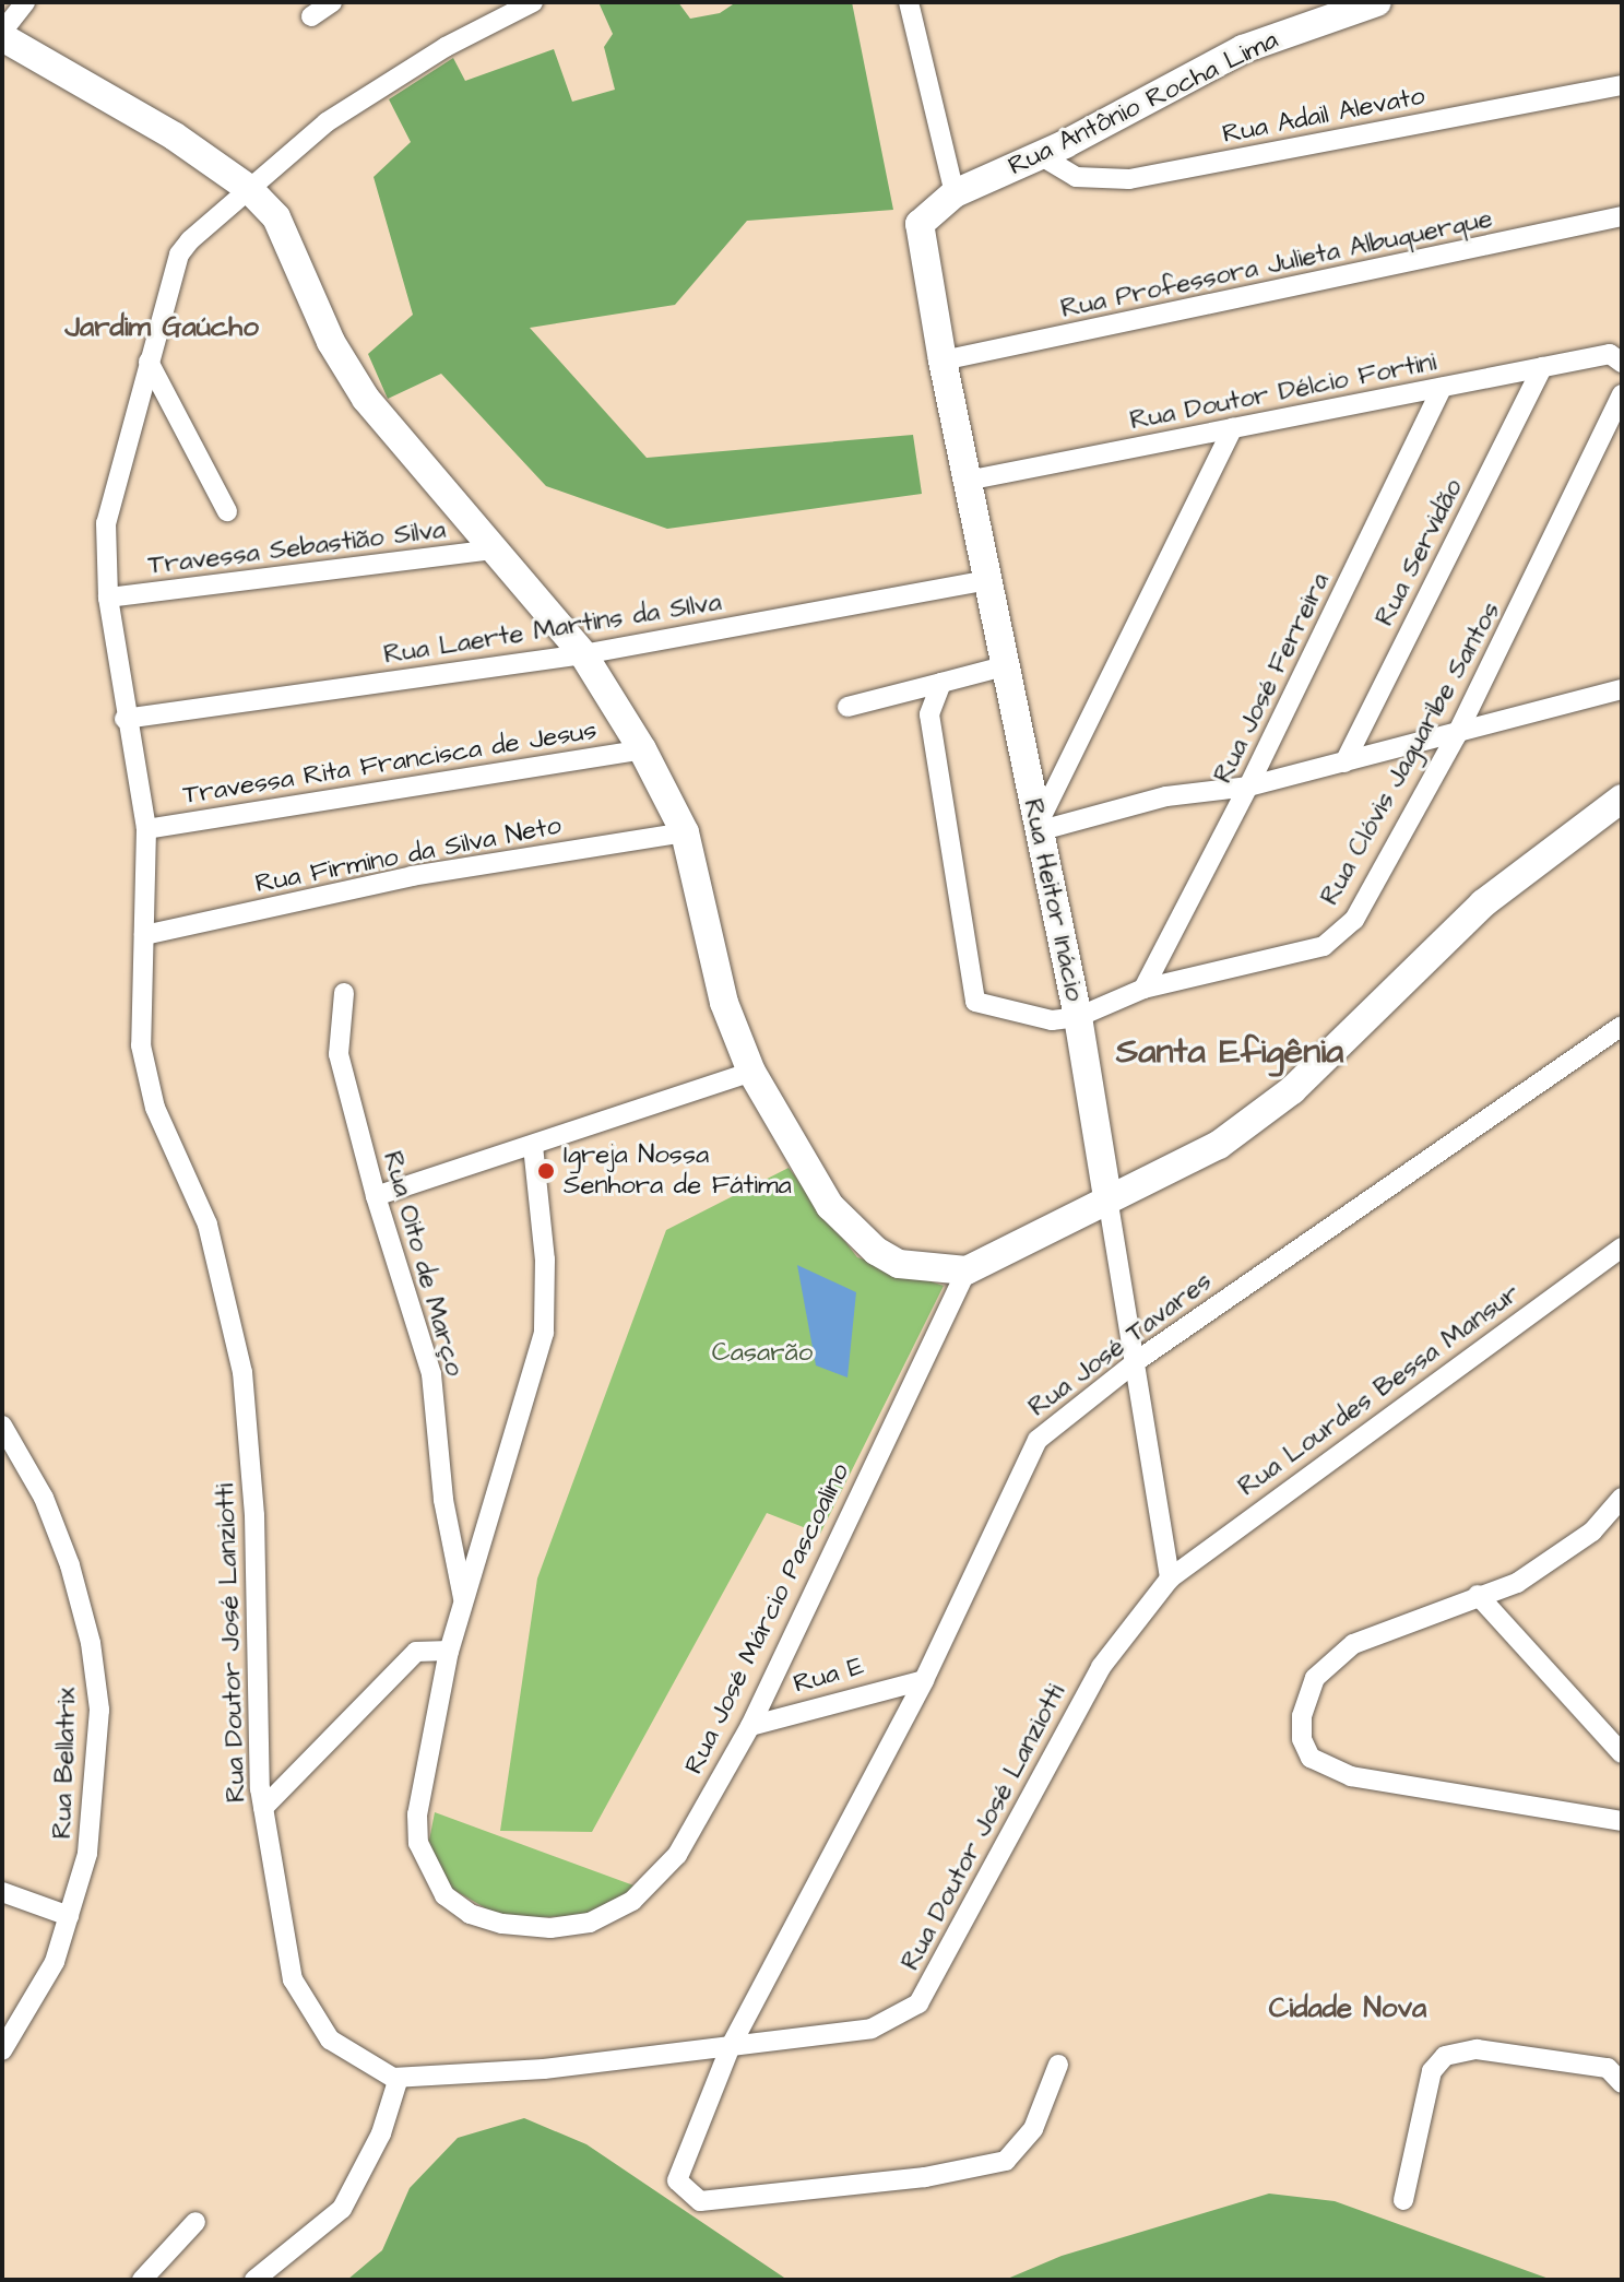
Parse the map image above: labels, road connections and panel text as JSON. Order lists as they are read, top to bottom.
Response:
{
  "streets": {
    "street": [
      "Rua Antônio Rocha Lima",
      "Rua Adail Alevato",
      "Rua Professora Julieta Albuquerque",
      "Rua Doutor Délcio Fortini",
      "Travessa Sebastião Silva",
      "Rua Servidão",
      "Rua Laerte Martins da SIlva",
      "Rua José Ferreira",
      "Rua Clóvis Jaguaribe Santos",
      "Travessa Rita Francisca de Jesus",
      "Rua Firmino da Silva Neto",
      "Rua Heitor Inácio",
      "Rua Oito de Março",
      "Rua José Tavares",
      "Rua Lourdes Bessa Mansur",
      "Rua José Márcio Pascoalino",
      "Rua Doutor José Lanziotti",
      "Rua E",
      "Rua Bellatrix"
    ]
  },
  "crossings": [
    ["Rua Antônio Rocha Lima", "Rua Adail Alevato"],
    ["Rua Antônio Rocha Lima", "Rua Heitor Inácio"],
    ["Rua Professora Julieta Albuquerque", "Rua Heitor Inácio"],
    ["Rua Doutor Délcio Fortini", "Rua Servidão"],
    ["Rua Doutor Délcio Fortini", "Rua José Ferreira"],
    ["Rua Doutor Délcio Fortini", "Rua Heitor Inácio"],
    ["Travessa Sebastião Silva", "Rua Doutor José Lanziotti"],
    ["Rua Laerte Martins da SIlva", "Rua Heitor Inácio"],
    ["Rua Laerte Martins da SIlva", "Rua Doutor José Lanziotti"],
    ["Rua José Ferreira", "Rua Clóvis Jaguaribe Santos"],
    ["Rua Clóvis Jaguaribe Santos", "Rua Heitor Inácio"],
    ["Travessa Rita Francisca de Jesus", "Rua Doutor José Lanziotti"],
    ["Rua Firmino da Silva Neto", "Rua Doutor José Lanziotti"],
    ["Rua Heitor Inácio", "Rua José Tavares"],
    ["Rua Heitor Inácio", "Rua Lourdes Bessa Mansur"],
    ["Rua Heitor Inácio", "Rua Doutor José Lanziotti"],
    ["Rua Oito de Março", "Rua José Márcio Pascoalino"],
    ["Rua José Tavares", "Rua Doutor José Lanziotti"],
    ["Rua José Tavares", "Rua E"],
    ["Rua Lourdes Bessa Mansur", "Rua Doutor José Lanziotti"],
    ["Rua José Márcio Pascoalino", "Rua E"]
  ],
  "districts": ["Jardim Gaúcho", "Santa Efigênia", "Cidade Nova"],
  "parks": ["Casarão"],
  "places": ["Igreja Nossa Senhora de Fátima"]
}
